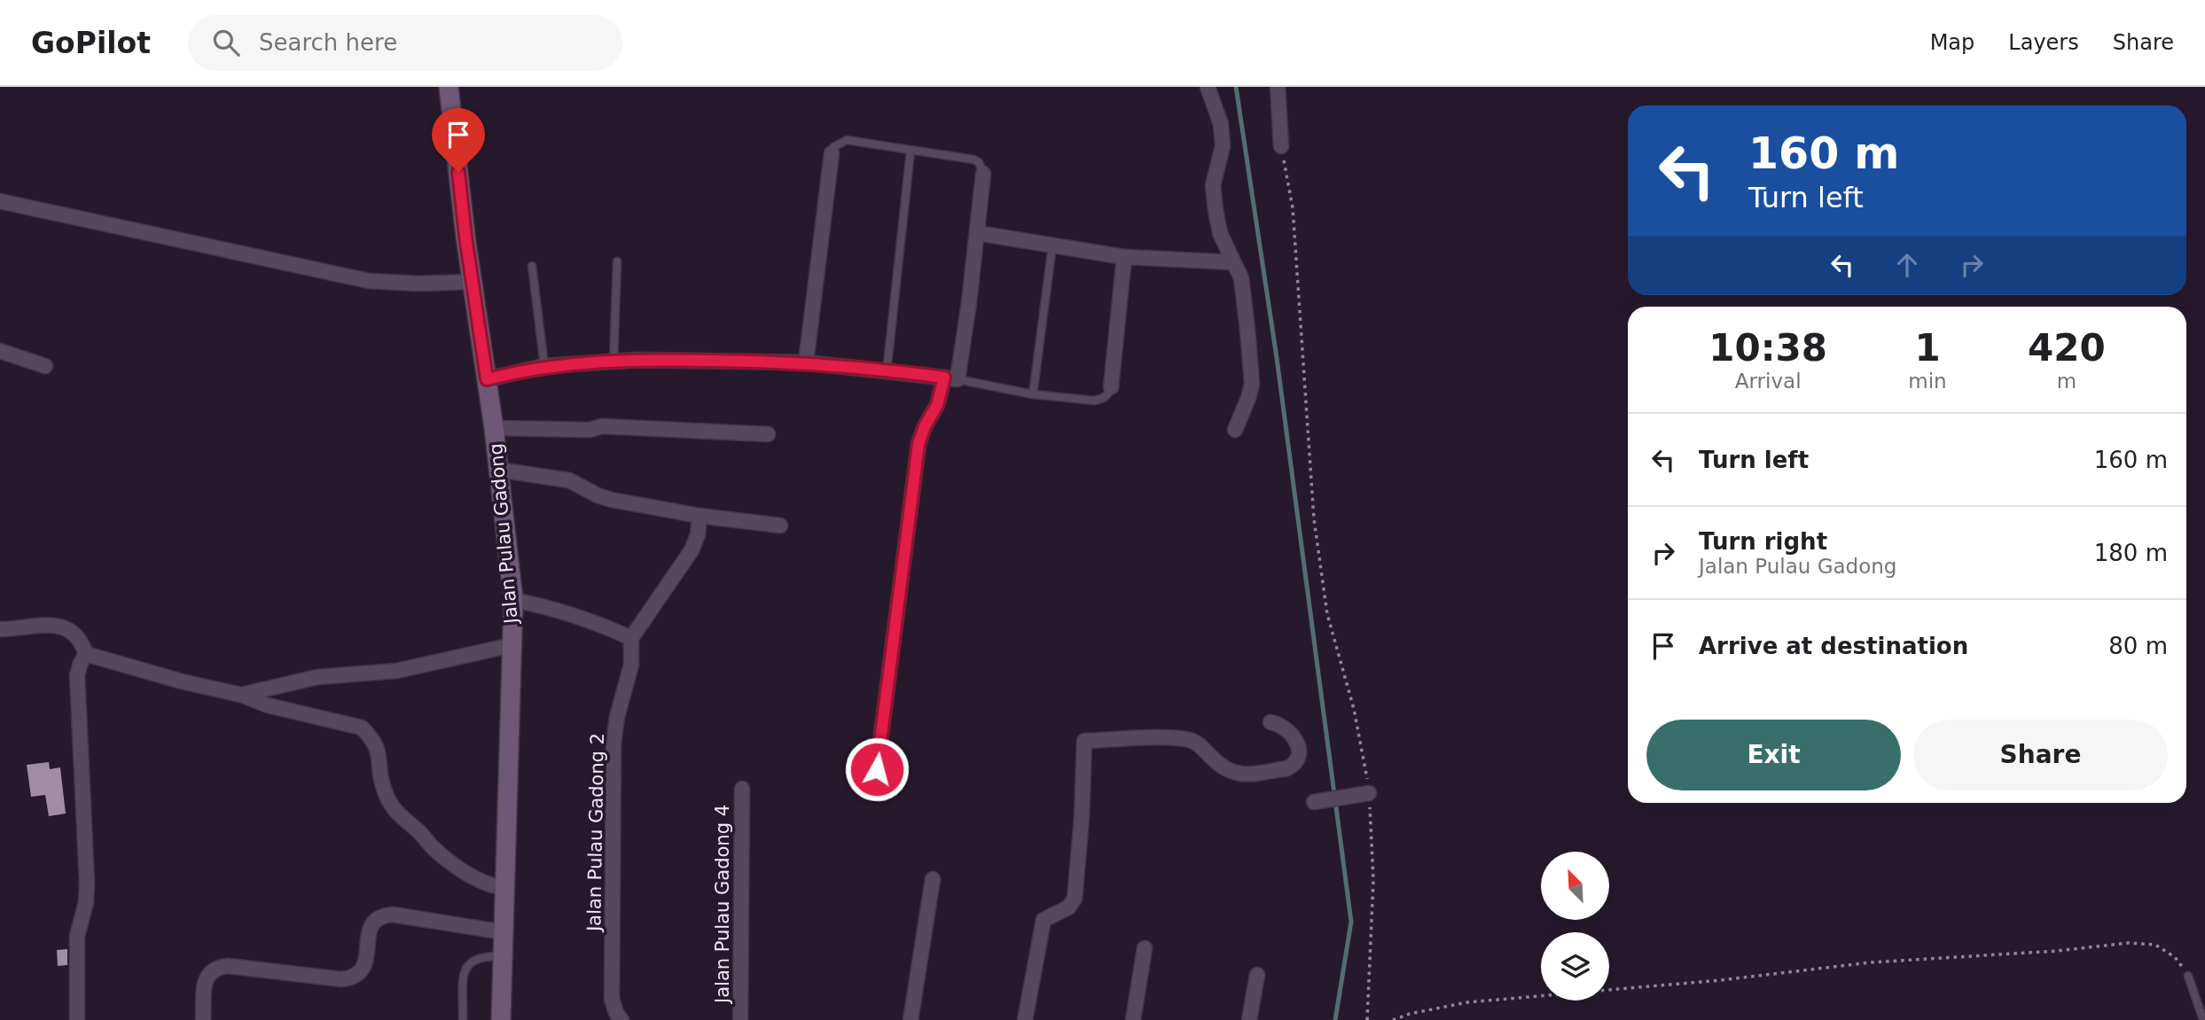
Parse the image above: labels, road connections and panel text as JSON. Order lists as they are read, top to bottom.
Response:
{
  "streets": {
    "main road": ["Jalan Pulau Gadong"],
    "street": ["Jalan Pulau Gadong 2", "Jalan Pulau Gadong 4"]
  },
  "north": "top left",
  "page": {
    "header": "GoPilot",
    "search": "Search here",
    "nav": ["Map", "Layers", "Share"],
    "turn": ["160 m", "Turn left"],
    "eta": [
      "10:38",
      "Arrival",
      "1",
      "min",
      "420",
      "m"
    ],
    "list": [
      {
        "name": "Turn left",
        "value": "160 m"
      },
      {
        "name": "Turn right",
        "note": "Jalan Pulau Gadong",
        "value": "180 m"
      },
      {
        "name": "Arrive at destination",
        "value": "80 m"
      }
    ],
    "buttons": ["Exit", "Share"]
  }
}
